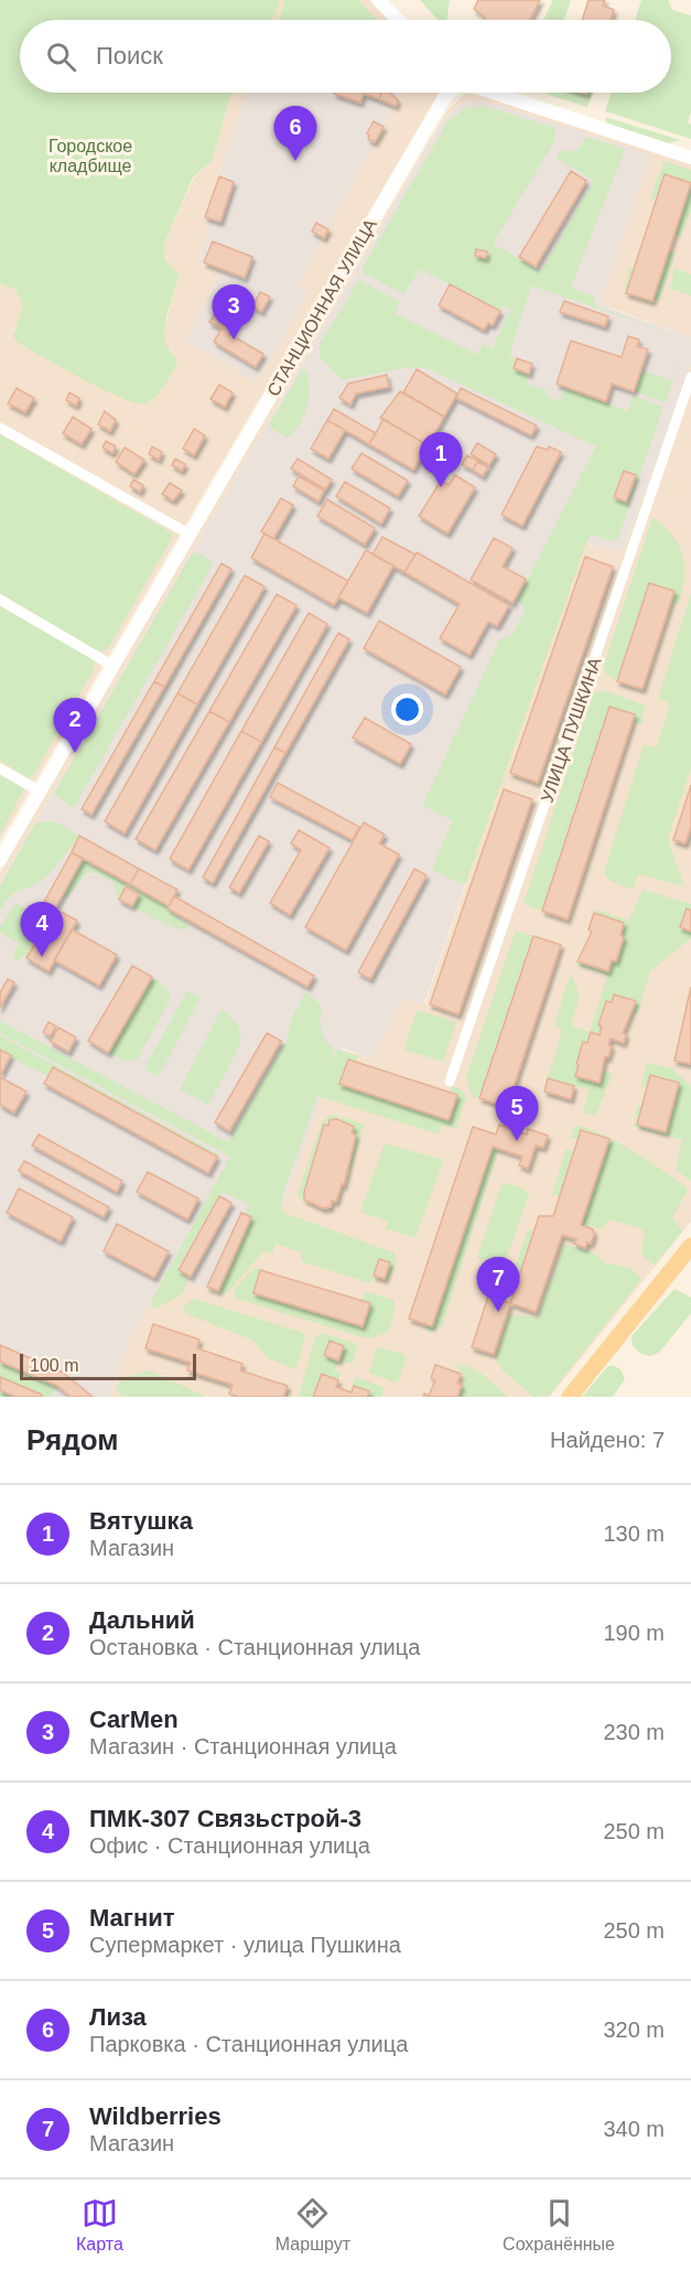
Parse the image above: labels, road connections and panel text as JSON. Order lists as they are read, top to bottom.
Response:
{
  "streets": {
    "street": ["СТАНЦИОННАЯ УЛИЦА", "УЛИЦА ПУШКИНА"]
  },
  "parks": ["Городское кладбище"],
  "scale_bar": "100 m",
  "page": {
    "search": "Поиск",
    "pins": [
      "6",
      "3",
      "1",
      "2",
      "4",
      "5",
      "7"
    ],
    "scale": "100 m",
    "heading": ["Рядом", "Найдено: 7"],
    "list": [
      {
        "mark": "1",
        "name": "Вятушка",
        "note": "Магазин",
        "value": "130 m"
      },
      {
        "mark": "2",
        "name": "Дальний",
        "note": "Остановка · Станционная улица",
        "value": "190 m"
      },
      {
        "mark": "3",
        "name": "CarMen",
        "note": "Магазин · Станционная улица",
        "value": "230 m"
      },
      {
        "mark": "4",
        "name": "ПМК-307 Связьстрой-3",
        "note": "Офис · Станционная улица",
        "value": "250 m"
      },
      {
        "mark": "5",
        "name": "Магнит",
        "note": "Супермаркет · улица Пушкина",
        "value": "250 m"
      },
      {
        "mark": "6",
        "name": "Лиза",
        "note": "Парковка · Станционная улица",
        "value": "320 m"
      },
      {
        "mark": "7",
        "name": "Wildberries",
        "note": "Магазин",
        "value": "340 m"
      }
    ],
    "nav": ["Карта", "Маршрут", "Сохранённые"]
  }
}
